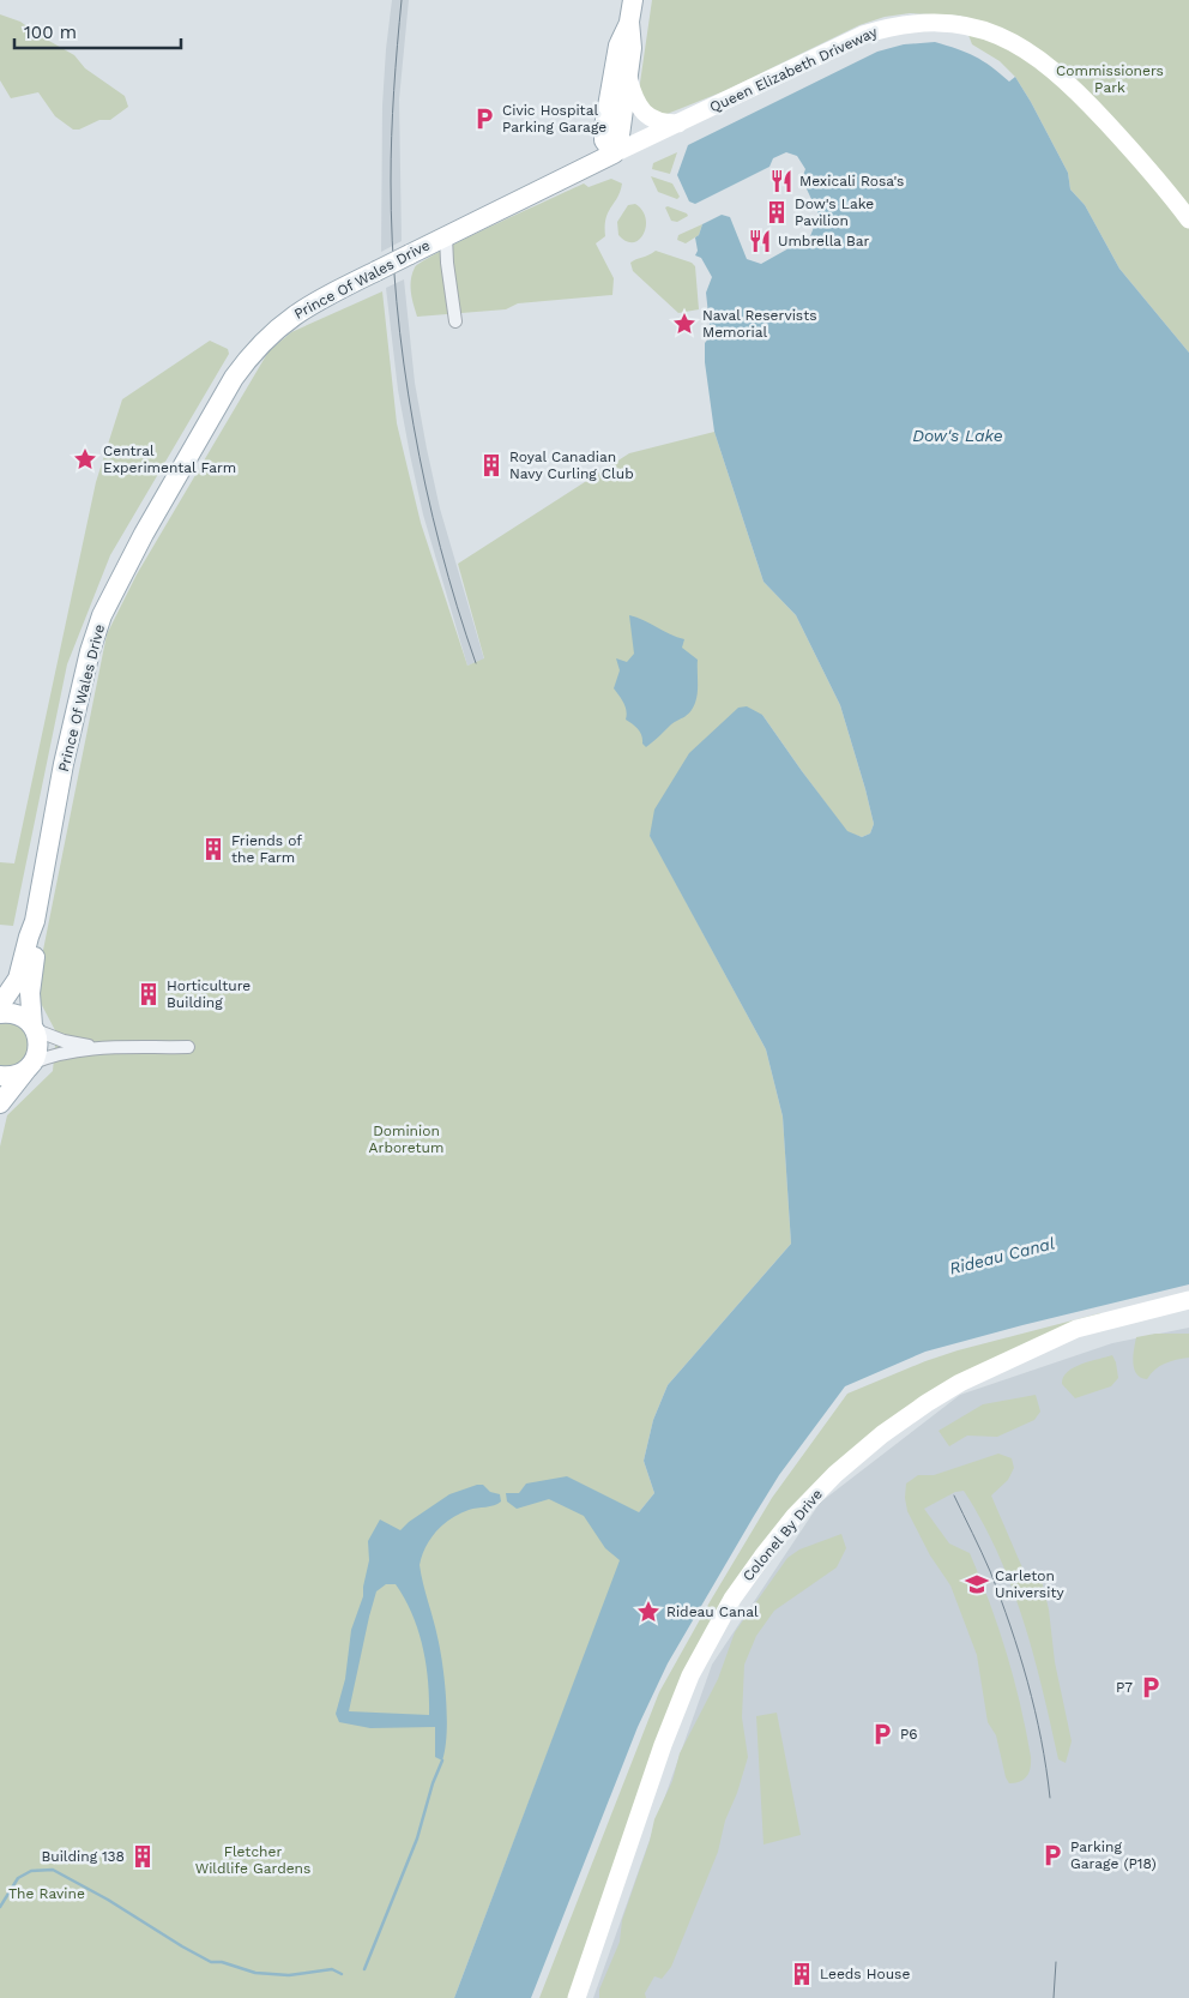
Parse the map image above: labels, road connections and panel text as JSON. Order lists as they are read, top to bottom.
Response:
{
  "streets": {
    "main road": ["Queen Elizabeth Driveway", "Prince Of Wales Drive", "Colonel By Drive"]
  },
  "crossings": [
    ["Queen Elizabeth Driveway", "Prince Of Wales Drive"]
  ],
  "water": ["Dow's Lake", "Rideau Canal"],
  "parks": [
    "Commissioners Park",
    "Dominion Arboretum",
    "Fletcher Wildlife Gardens",
    "The Ravine"
  ],
  "places": {
    "parking": [
      "Civic Hospital Parking Garage",
      "P7",
      "P6",
      "Parking Garage (P18)"
    ],
    "restaurant": ["Mexicali Rosa's", "Umbrella Bar"],
    "building": [
      "Dow's Lake Pavilion",
      "Royal Canadian Navy Curling Club",
      "Friends of the Farm",
      "Horticulture Building",
      "Building 138",
      "Leeds House"
    ],
    "place": ["Naval Reservists Memorial", "Central Experimental Farm", "Rideau Canal"],
    "school or university": ["Carleton University"]
  },
  "scale_bar": "100 m"
}
